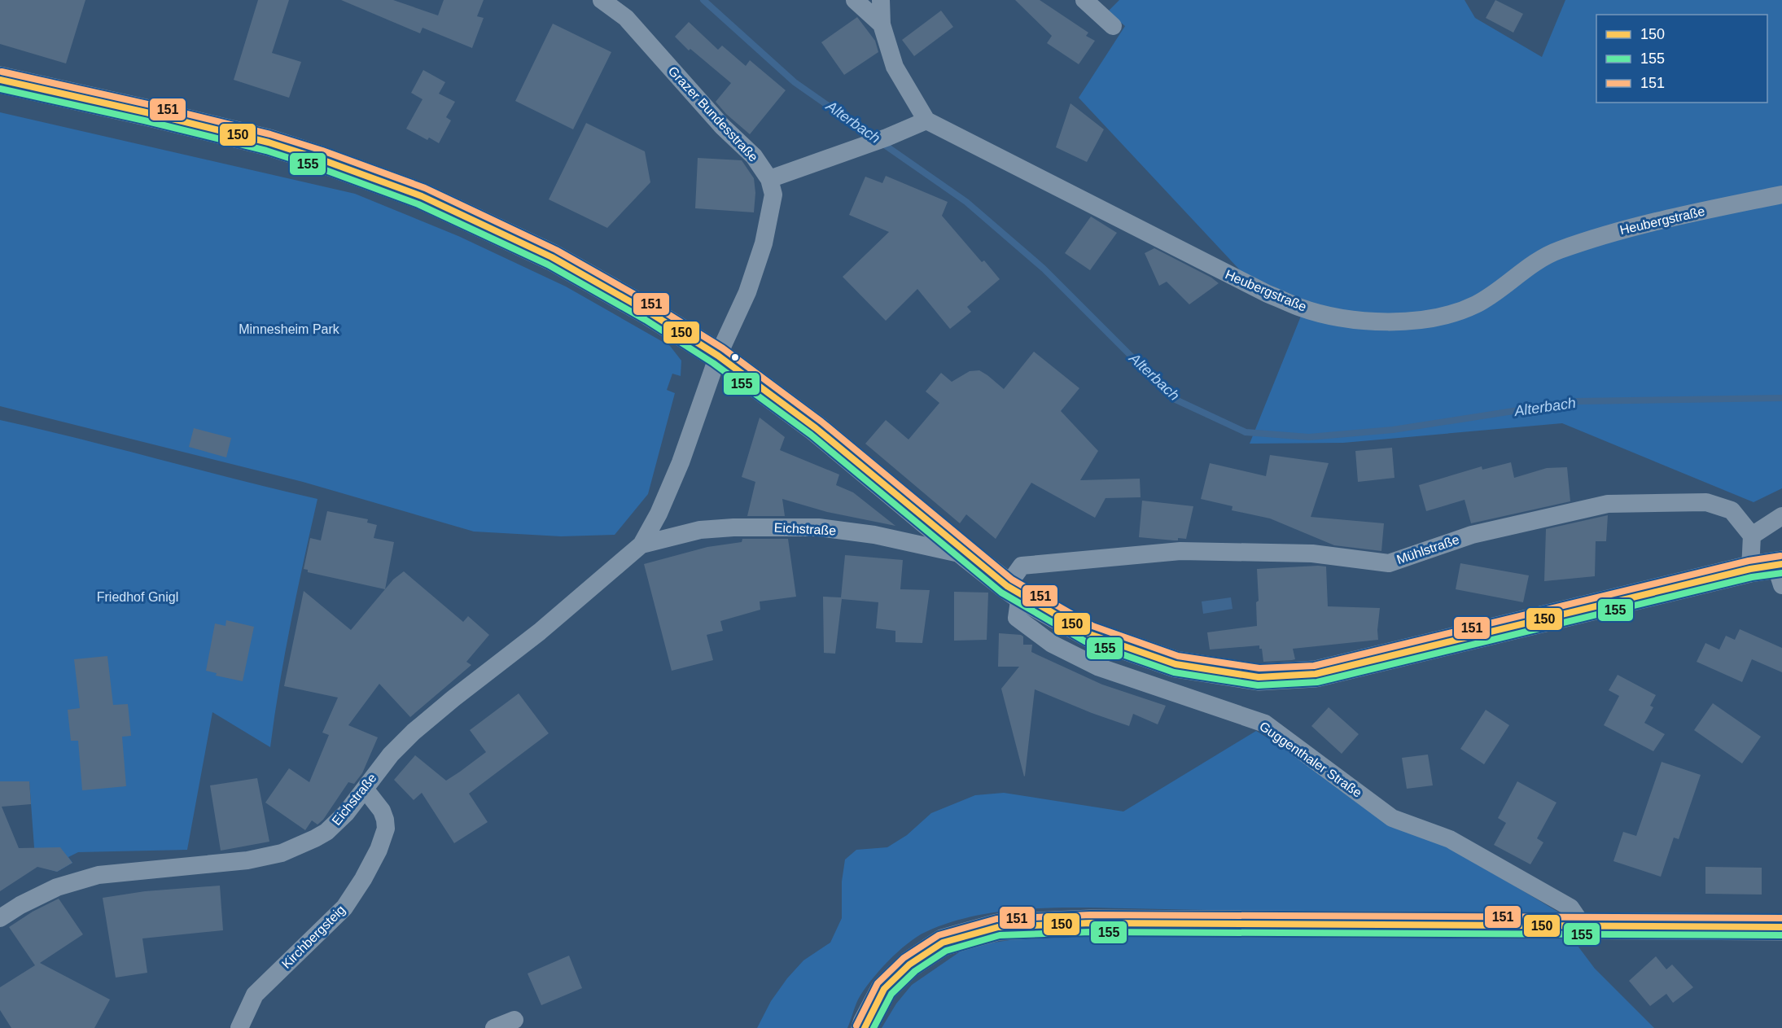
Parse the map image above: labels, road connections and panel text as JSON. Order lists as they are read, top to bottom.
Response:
{
  "streets": {
    "street": [
      "Grazer Bundesstraße",
      "Heubergstraße",
      "Eichstraße",
      "Mühlstraße",
      "Guggenthaler Straße",
      "Kirchbergsteig"
    ]
  },
  "crossings": [
    ["Grazer Bundesstraße", "Eichstraße"],
    ["Eichstraße", "Kirchbergsteig"],
    ["Mühlstraße", "Guggenthaler Straße"]
  ],
  "water": ["Alterbach"],
  "parks": ["Minnesheim Park", "Friedhof Gnigl"],
  "lines": ["transit line 151", "transit line 150", "transit line 155"],
  "legend": ["150", "155", "151"]
}
